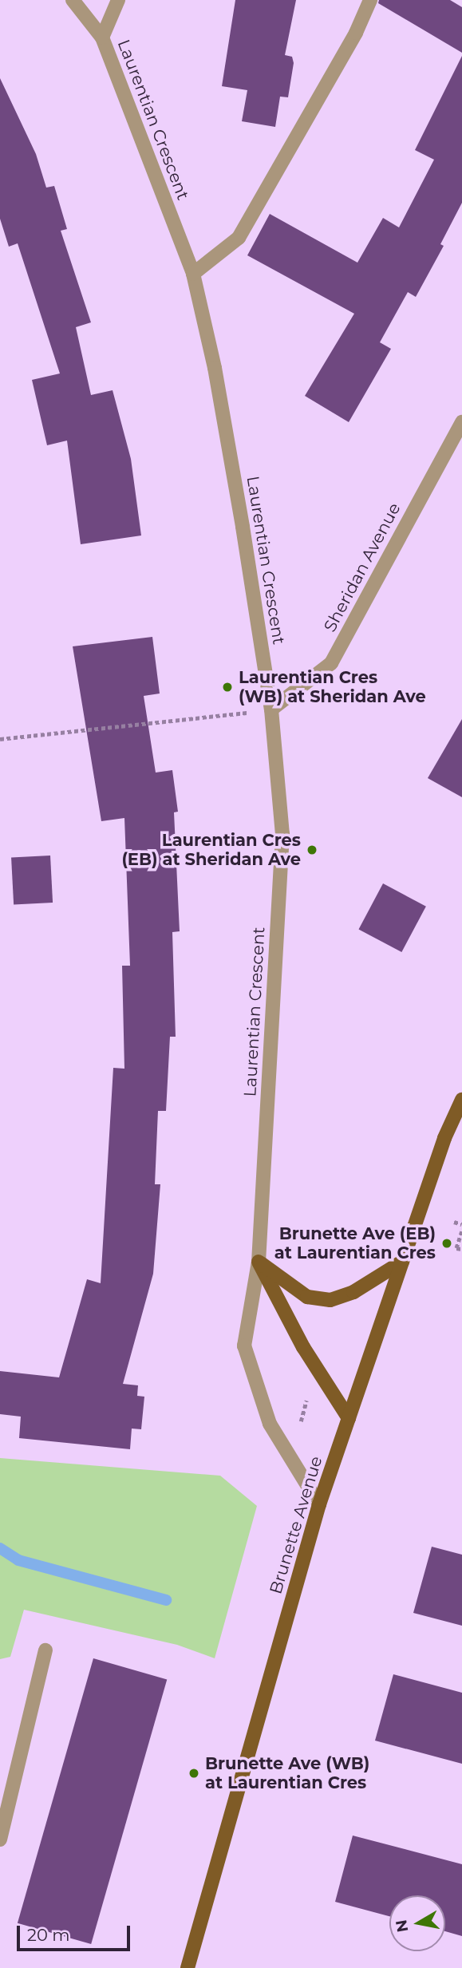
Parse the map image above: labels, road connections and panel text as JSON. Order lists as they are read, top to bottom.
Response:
{
  "streets": {
    "main road": ["Brunette Avenue"],
    "street": ["Laurentian Crescent", "Sheridan Avenue"]
  },
  "crossings": [
    ["Laurentian Crescent", "Sheridan Avenue"],
    ["Laurentian Crescent", "Brunette Avenue"]
  ],
  "places": [
    "Laurentian Cres (WB) at Sheridan Ave",
    "Laurentian Cres (EB) at Sheridan Ave",
    "Brunette Ave (EB) at Laurentian Cres",
    "Brunette Ave (WB) at Laurentian Cres"
  ],
  "scale_bar": "20 m",
  "north": "left"
}
